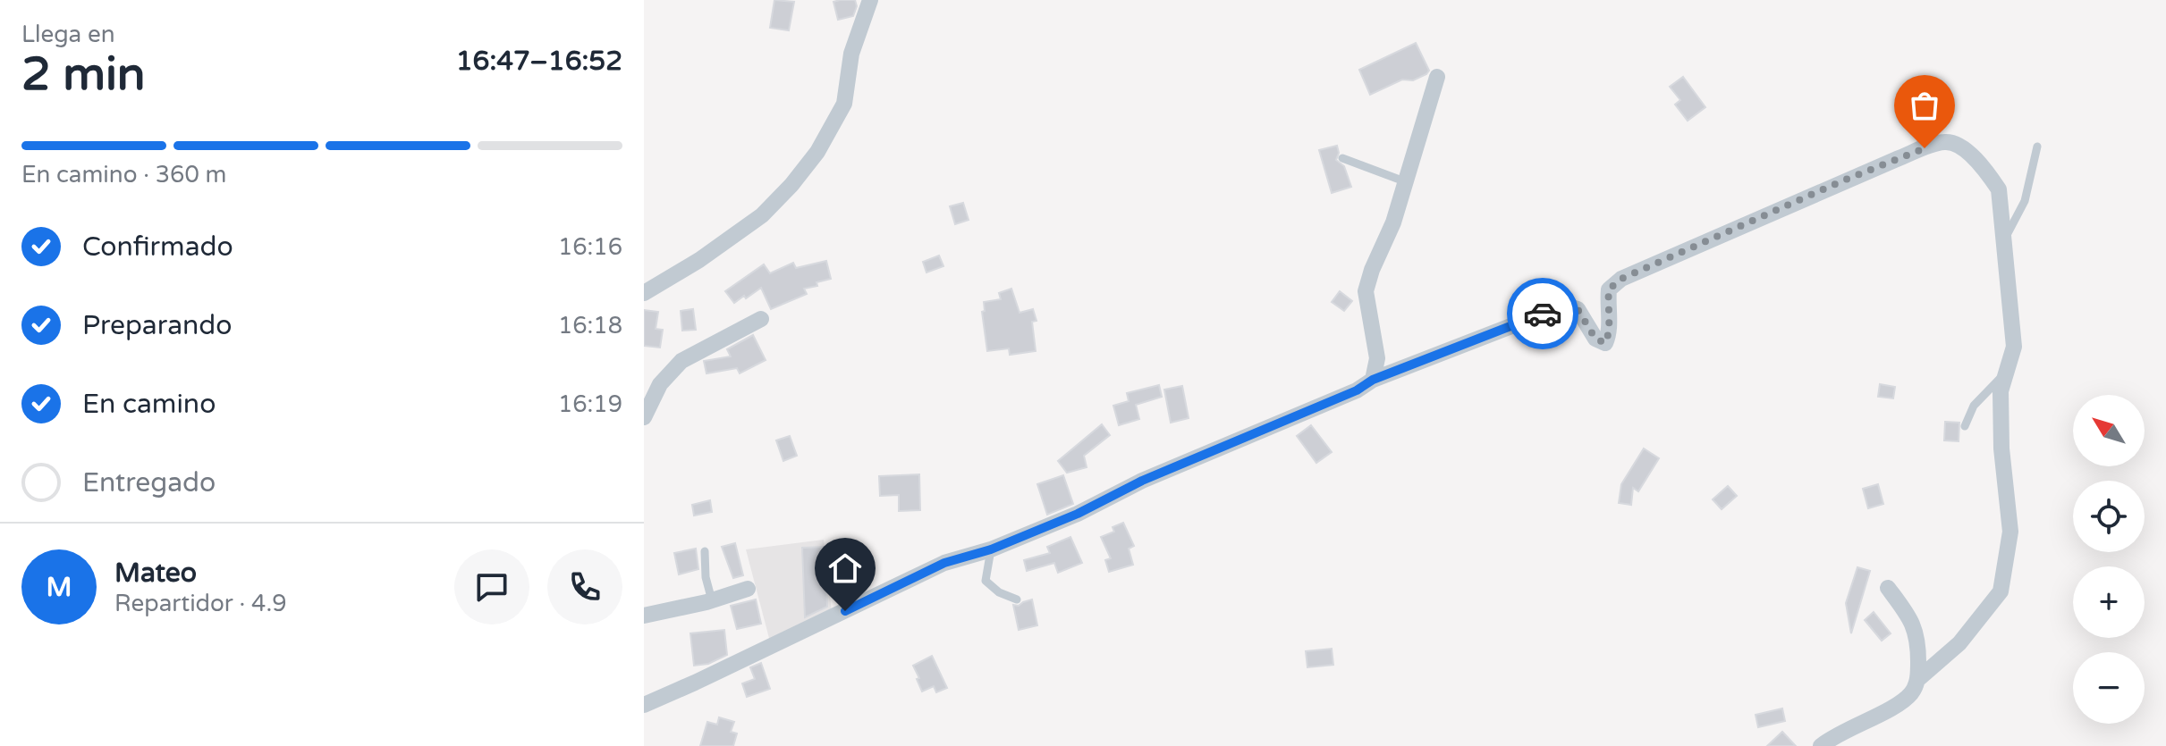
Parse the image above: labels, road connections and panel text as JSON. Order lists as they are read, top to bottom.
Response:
{
  "north": "top left",
  "page": {
    "heading": ["2 min", "Llega en", "16:47–16:52"],
    "panel": ["Mateo", "Repartidor · 4.9"],
    "bar": "En camino · 360 m",
    "list": [
      ["Confirmado", "16:16"],
      ["Preparando", "16:18"],
      ["En camino", "16:19"],
      "Entregado"
    ],
    "map_buttons": ["+", "−"],
    "round": "M"
  }
}
